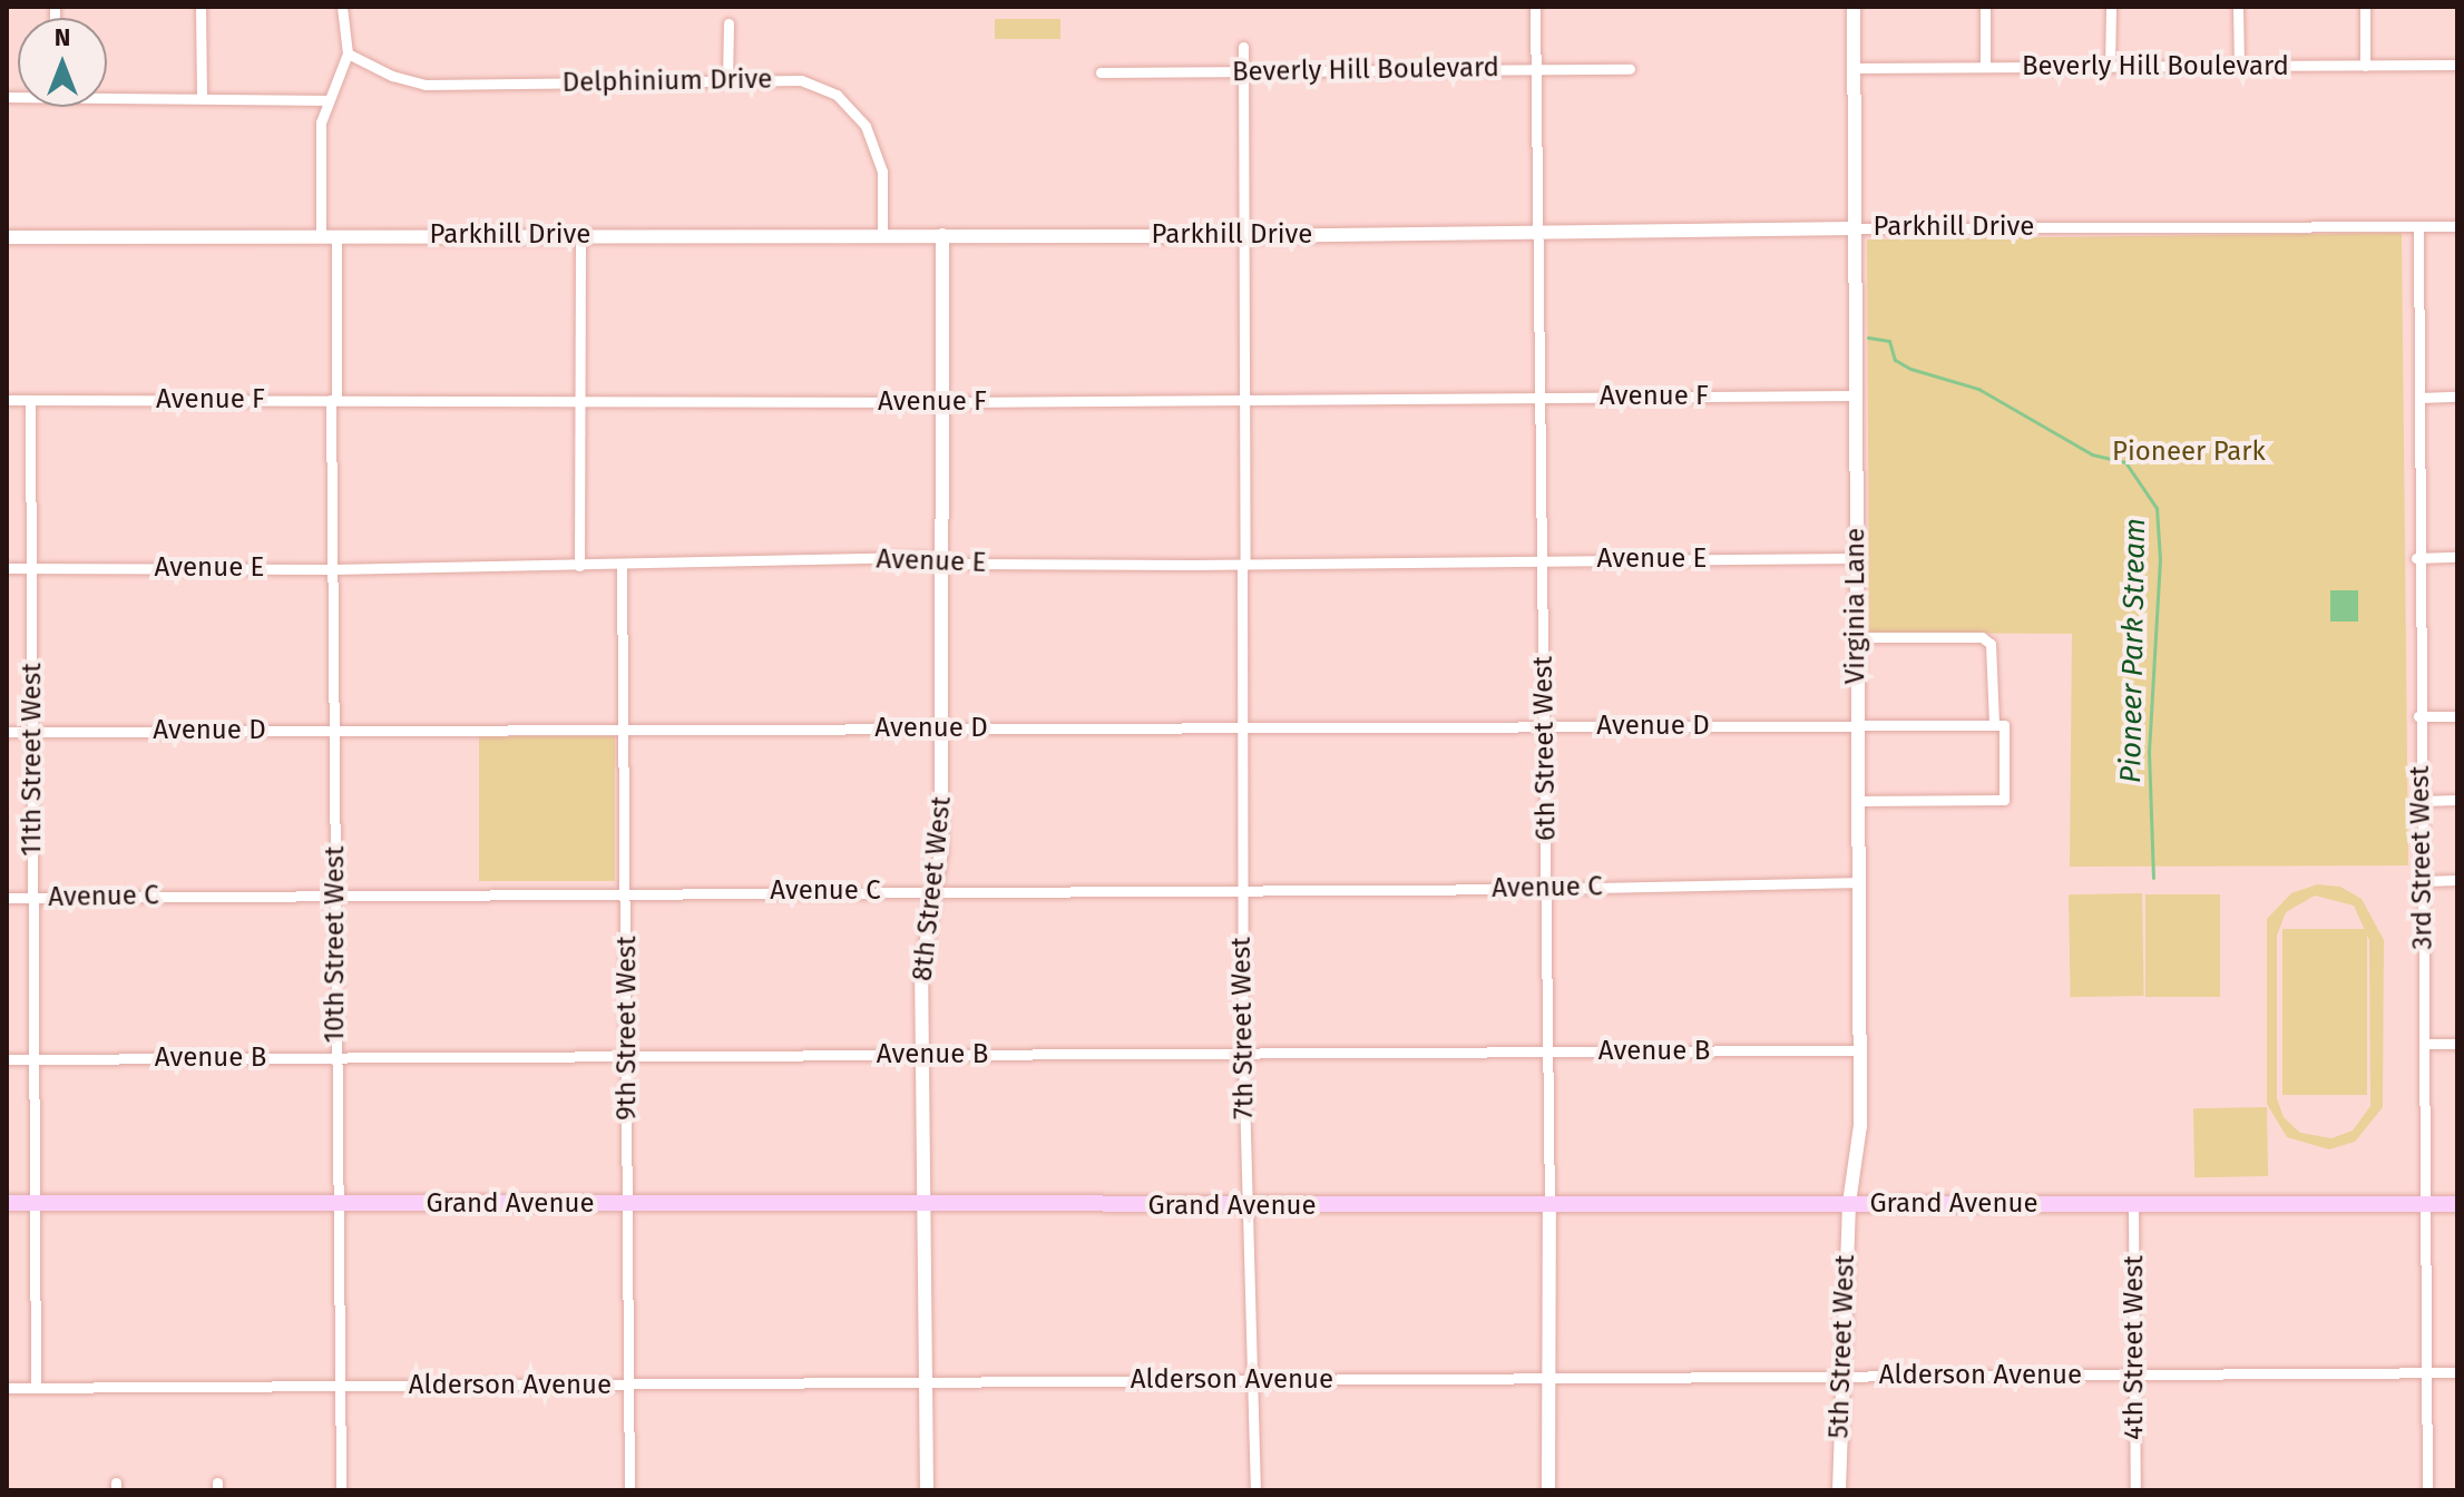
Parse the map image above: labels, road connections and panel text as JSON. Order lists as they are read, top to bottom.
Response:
{
  "streets": {
    "main road": ["Grand Avenue"],
    "street": [
      "Beverly Hill Boulevard",
      "Delphinium Drive",
      "Parkhill Drive",
      "Avenue F",
      "Avenue E",
      "Virginia Lane",
      "Avenue D",
      "6th Street West",
      "11th Street West",
      "3rd Street West",
      "Avenue C",
      "8th Street West",
      "10th Street West",
      "9th Street West",
      "7th Street West",
      "Avenue B",
      "5th Street West",
      "4th Street West",
      "Alderson Avenue"
    ]
  },
  "crossings": [
    ["Beverly Hill Boulevard", "Virginia Lane"],
    ["Beverly Hill Boulevard", "6th Street West"],
    ["Beverly Hill Boulevard", "7th Street West"],
    ["Delphinium Drive", "Parkhill Drive"],
    ["Parkhill Drive", "Virginia Lane"],
    ["Parkhill Drive", "6th Street West"],
    ["Parkhill Drive", "3rd Street West"],
    ["Parkhill Drive", "8th Street West"],
    ["Parkhill Drive", "10th Street West"],
    ["Parkhill Drive", "7th Street West"],
    ["Avenue F", "Virginia Lane"],
    ["Avenue F", "6th Street West"],
    ["Avenue F", "11th Street West"],
    ["Avenue F", "8th Street West"],
    ["Avenue F", "10th Street West"],
    ["Avenue F", "7th Street West"],
    ["Avenue E", "Virginia Lane"],
    ["Avenue E", "6th Street West"],
    ["Avenue E", "11th Street West"],
    ["Avenue E", "8th Street West"],
    ["Avenue E", "10th Street West"],
    ["Avenue E", "9th Street West"],
    ["Avenue E", "7th Street West"],
    ["Virginia Lane", "Avenue D"],
    ["Virginia Lane", "Avenue C"],
    ["Virginia Lane", "Avenue B"],
    ["Virginia Lane", "Grand Avenue"],
    ["Virginia Lane", "5th Street West"],
    ["Avenue D", "6th Street West"],
    ["Avenue D", "11th Street West"],
    ["Avenue D", "8th Street West"],
    ["Avenue D", "10th Street West"],
    ["Avenue D", "9th Street West"],
    ["Avenue D", "7th Street West"],
    ["6th Street West", "Avenue C"],
    ["6th Street West", "Avenue B"],
    ["6th Street West", "Grand Avenue"],
    ["6th Street West", "Alderson Avenue"],
    ["11th Street West", "Avenue C"],
    ["11th Street West", "Avenue B"],
    ["11th Street West", "Grand Avenue"],
    ["11th Street West", "Alderson Avenue"],
    ["3rd Street West", "Grand Avenue"],
    ["3rd Street West", "Alderson Avenue"],
    ["Avenue C", "8th Street West"],
    ["Avenue C", "10th Street West"],
    ["Avenue C", "9th Street West"],
    ["Avenue C", "7th Street West"],
    ["8th Street West", "Avenue B"],
    ["8th Street West", "Grand Avenue"],
    ["8th Street West", "Alderson Avenue"],
    ["10th Street West", "Avenue B"],
    ["10th Street West", "Grand Avenue"],
    ["10th Street West", "Alderson Avenue"],
    ["9th Street West", "Avenue B"],
    ["9th Street West", "Grand Avenue"],
    ["9th Street West", "Alderson Avenue"],
    ["7th Street West", "Avenue B"],
    ["7th Street West", "Grand Avenue"],
    ["7th Street West", "Alderson Avenue"],
    ["Grand Avenue", "5th Street West"],
    ["Grand Avenue", "4th Street West"],
    ["5th Street West", "Alderson Avenue"],
    ["4th Street West", "Alderson Avenue"]
  ],
  "water": ["Pioneer Park Stream"],
  "parks": ["Pioneer Park"],
  "north": "top"
}
